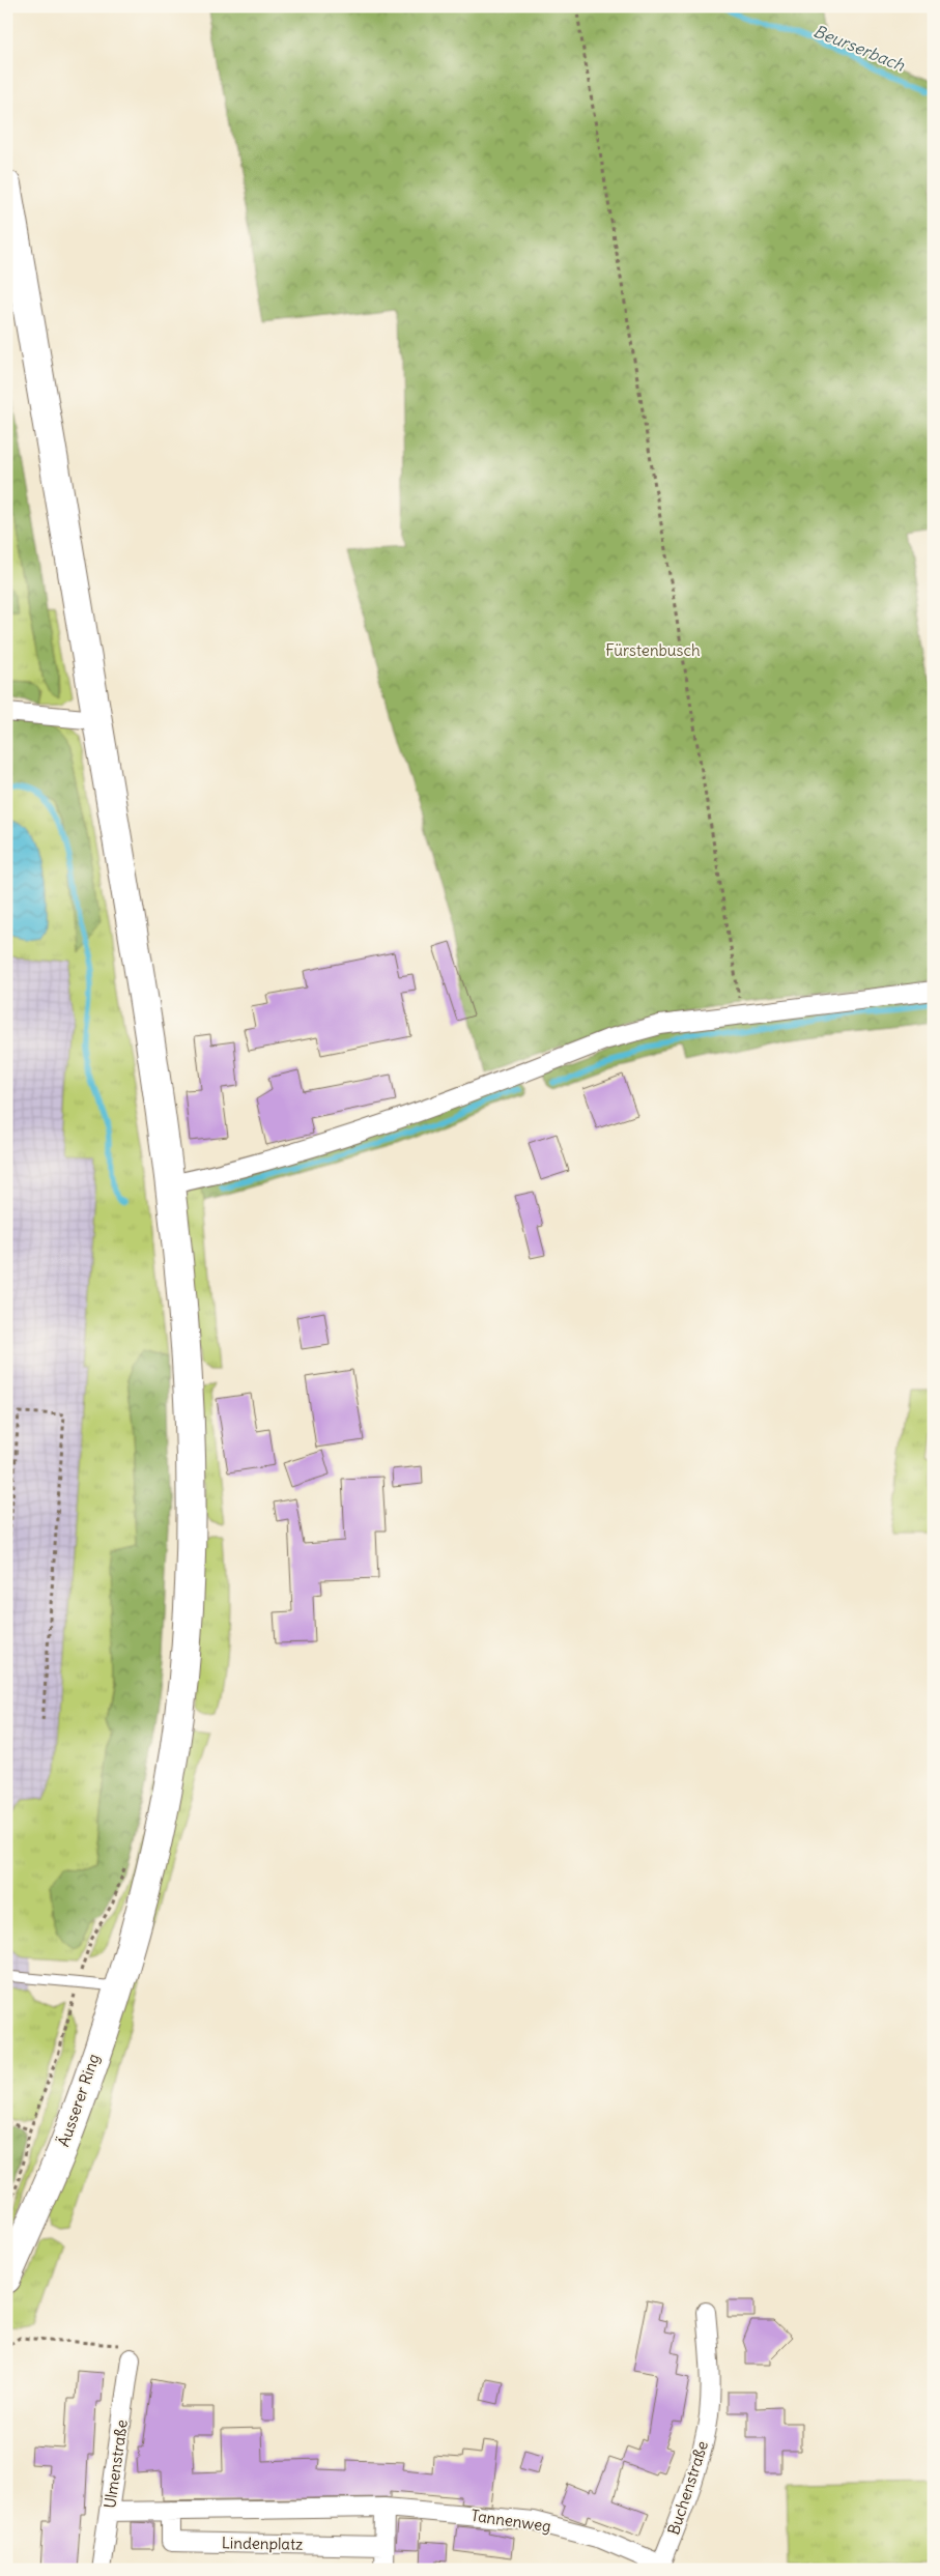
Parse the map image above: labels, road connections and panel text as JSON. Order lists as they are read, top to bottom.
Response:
{
  "streets": {
    "main road": ["Äusserer Ring"],
    "street": [
      "Ulmenstraße",
      "Buchenstraße",
      "Tannenweg",
      "Lindenplatz"
    ]
  },
  "crossings": [
    ["Buchenstraße", "Tannenweg"]
  ],
  "water": ["Beurserbach"],
  "parks": ["Fürstenbusch"]
}
